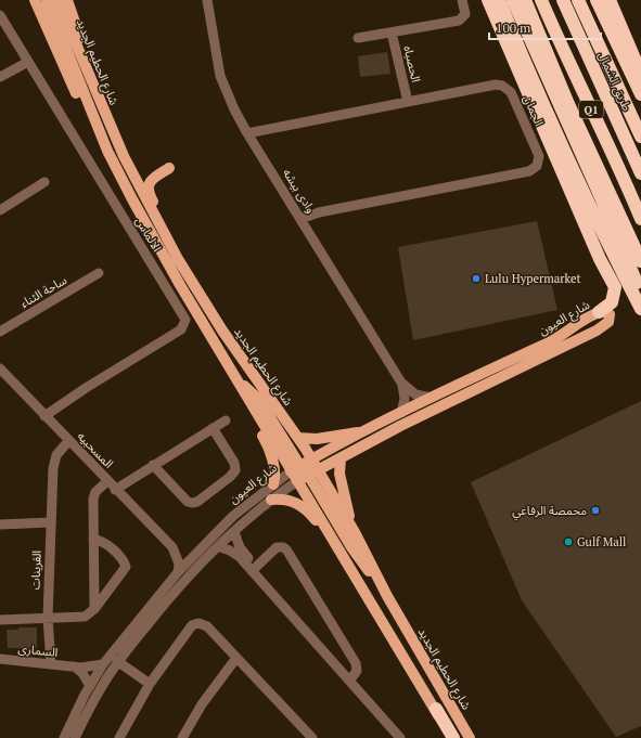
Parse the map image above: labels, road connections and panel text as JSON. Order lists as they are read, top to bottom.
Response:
{
  "streets": {
    "highway": ["طريق الشمال", "Q1"],
    "main road": ["شارع الحطيم الجديد", "شارع العيون"],
    "street": [
      "الحصباه",
      "الجمان",
      "وادى بيشه",
      "الالماس",
      "ساحة الثناء",
      "المسحبيه",
      "القرينات",
      "السمارى"
    ]
  },
  "crossings": [
    ["شارع الحطيم الجديد", "شارع العيون"],
    ["الحصباه", "الجمان"],
    ["الجمان", "وادى بيشه"],
    ["وادى بيشه", "شارع العيون"],
    ["الالماس", "المسحبيه"],
    ["شارع العيون", "المسحبيه"],
    ["شارع العيون", "السمارى"],
    ["المسحبيه", "القرينات"],
    ["القرينات", "السمارى"]
  ],
  "places": ["Lulu Hypermarket", "محمصة الرفاعي", "Gulf Mall"],
  "scale_bar": "100 m"
}
